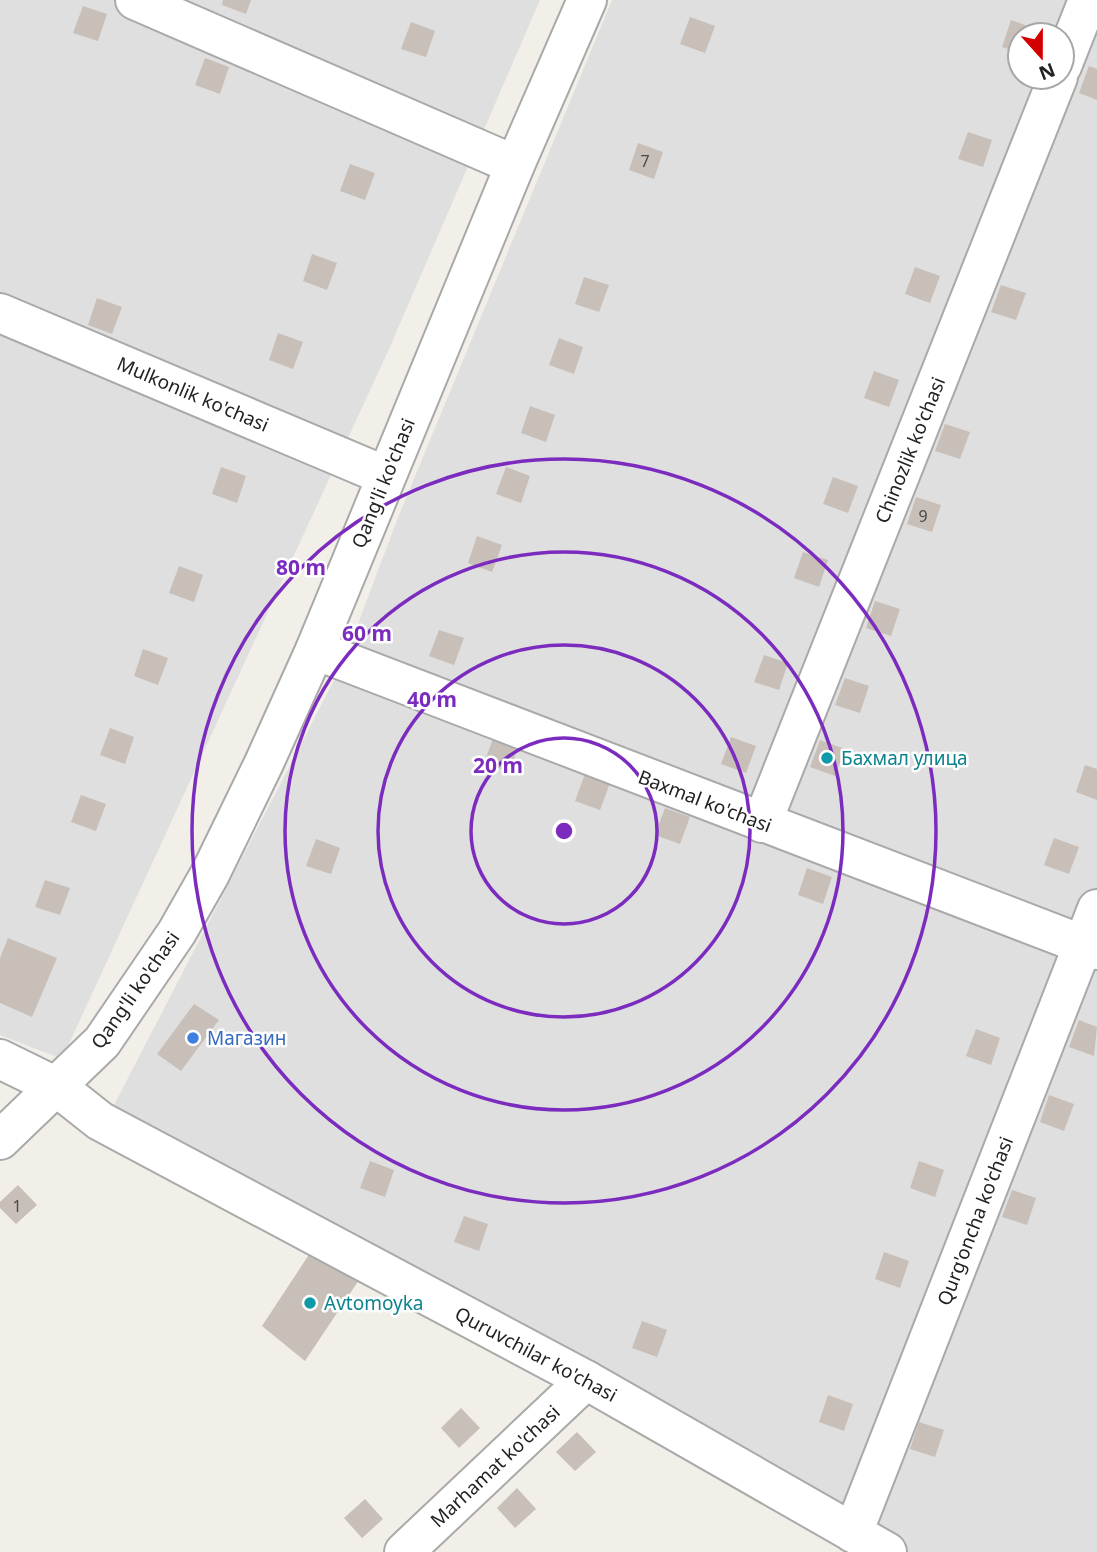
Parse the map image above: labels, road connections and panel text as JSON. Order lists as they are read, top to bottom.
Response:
{
  "streets": {
    "street": [
      "Mulkonlik ko'chasi",
      "Сhinozlik ko'chasi",
      "Qang'li ko'chasi",
      "Baхmal ko'chasi",
      "Qurg'oncha ko'chasi",
      "Quruvchilar ko'chasi",
      "Marhamat ko'chasi"
    ]
  },
  "crossings": [
    ["Mulkonlik ko'chasi", "Qang'li ko'chasi"],
    ["Сhinozlik ko'chasi", "Baхmal ko'chasi"],
    ["Qang'li ko'chasi", "Baхmal ko'chasi"],
    ["Qang'li ko'chasi", "Quruvchilar ko'chasi"],
    ["Baхmal ko'chasi", "Qurg'oncha ko'chasi"],
    ["Qurg'oncha ko'chasi", "Quruvchilar ko'chasi"],
    ["Quruvchilar ko'chasi", "Marhamat ko'chasi"]
  ],
  "places": ["Бахмал улица", "Магазин", "Avtomoyka"],
  "house_numbers": ["7", "9", "1"],
  "north": "bottom",
  "rings": [
    "80 m",
    "60 m",
    "40 m",
    "20 m"
  ]
}
